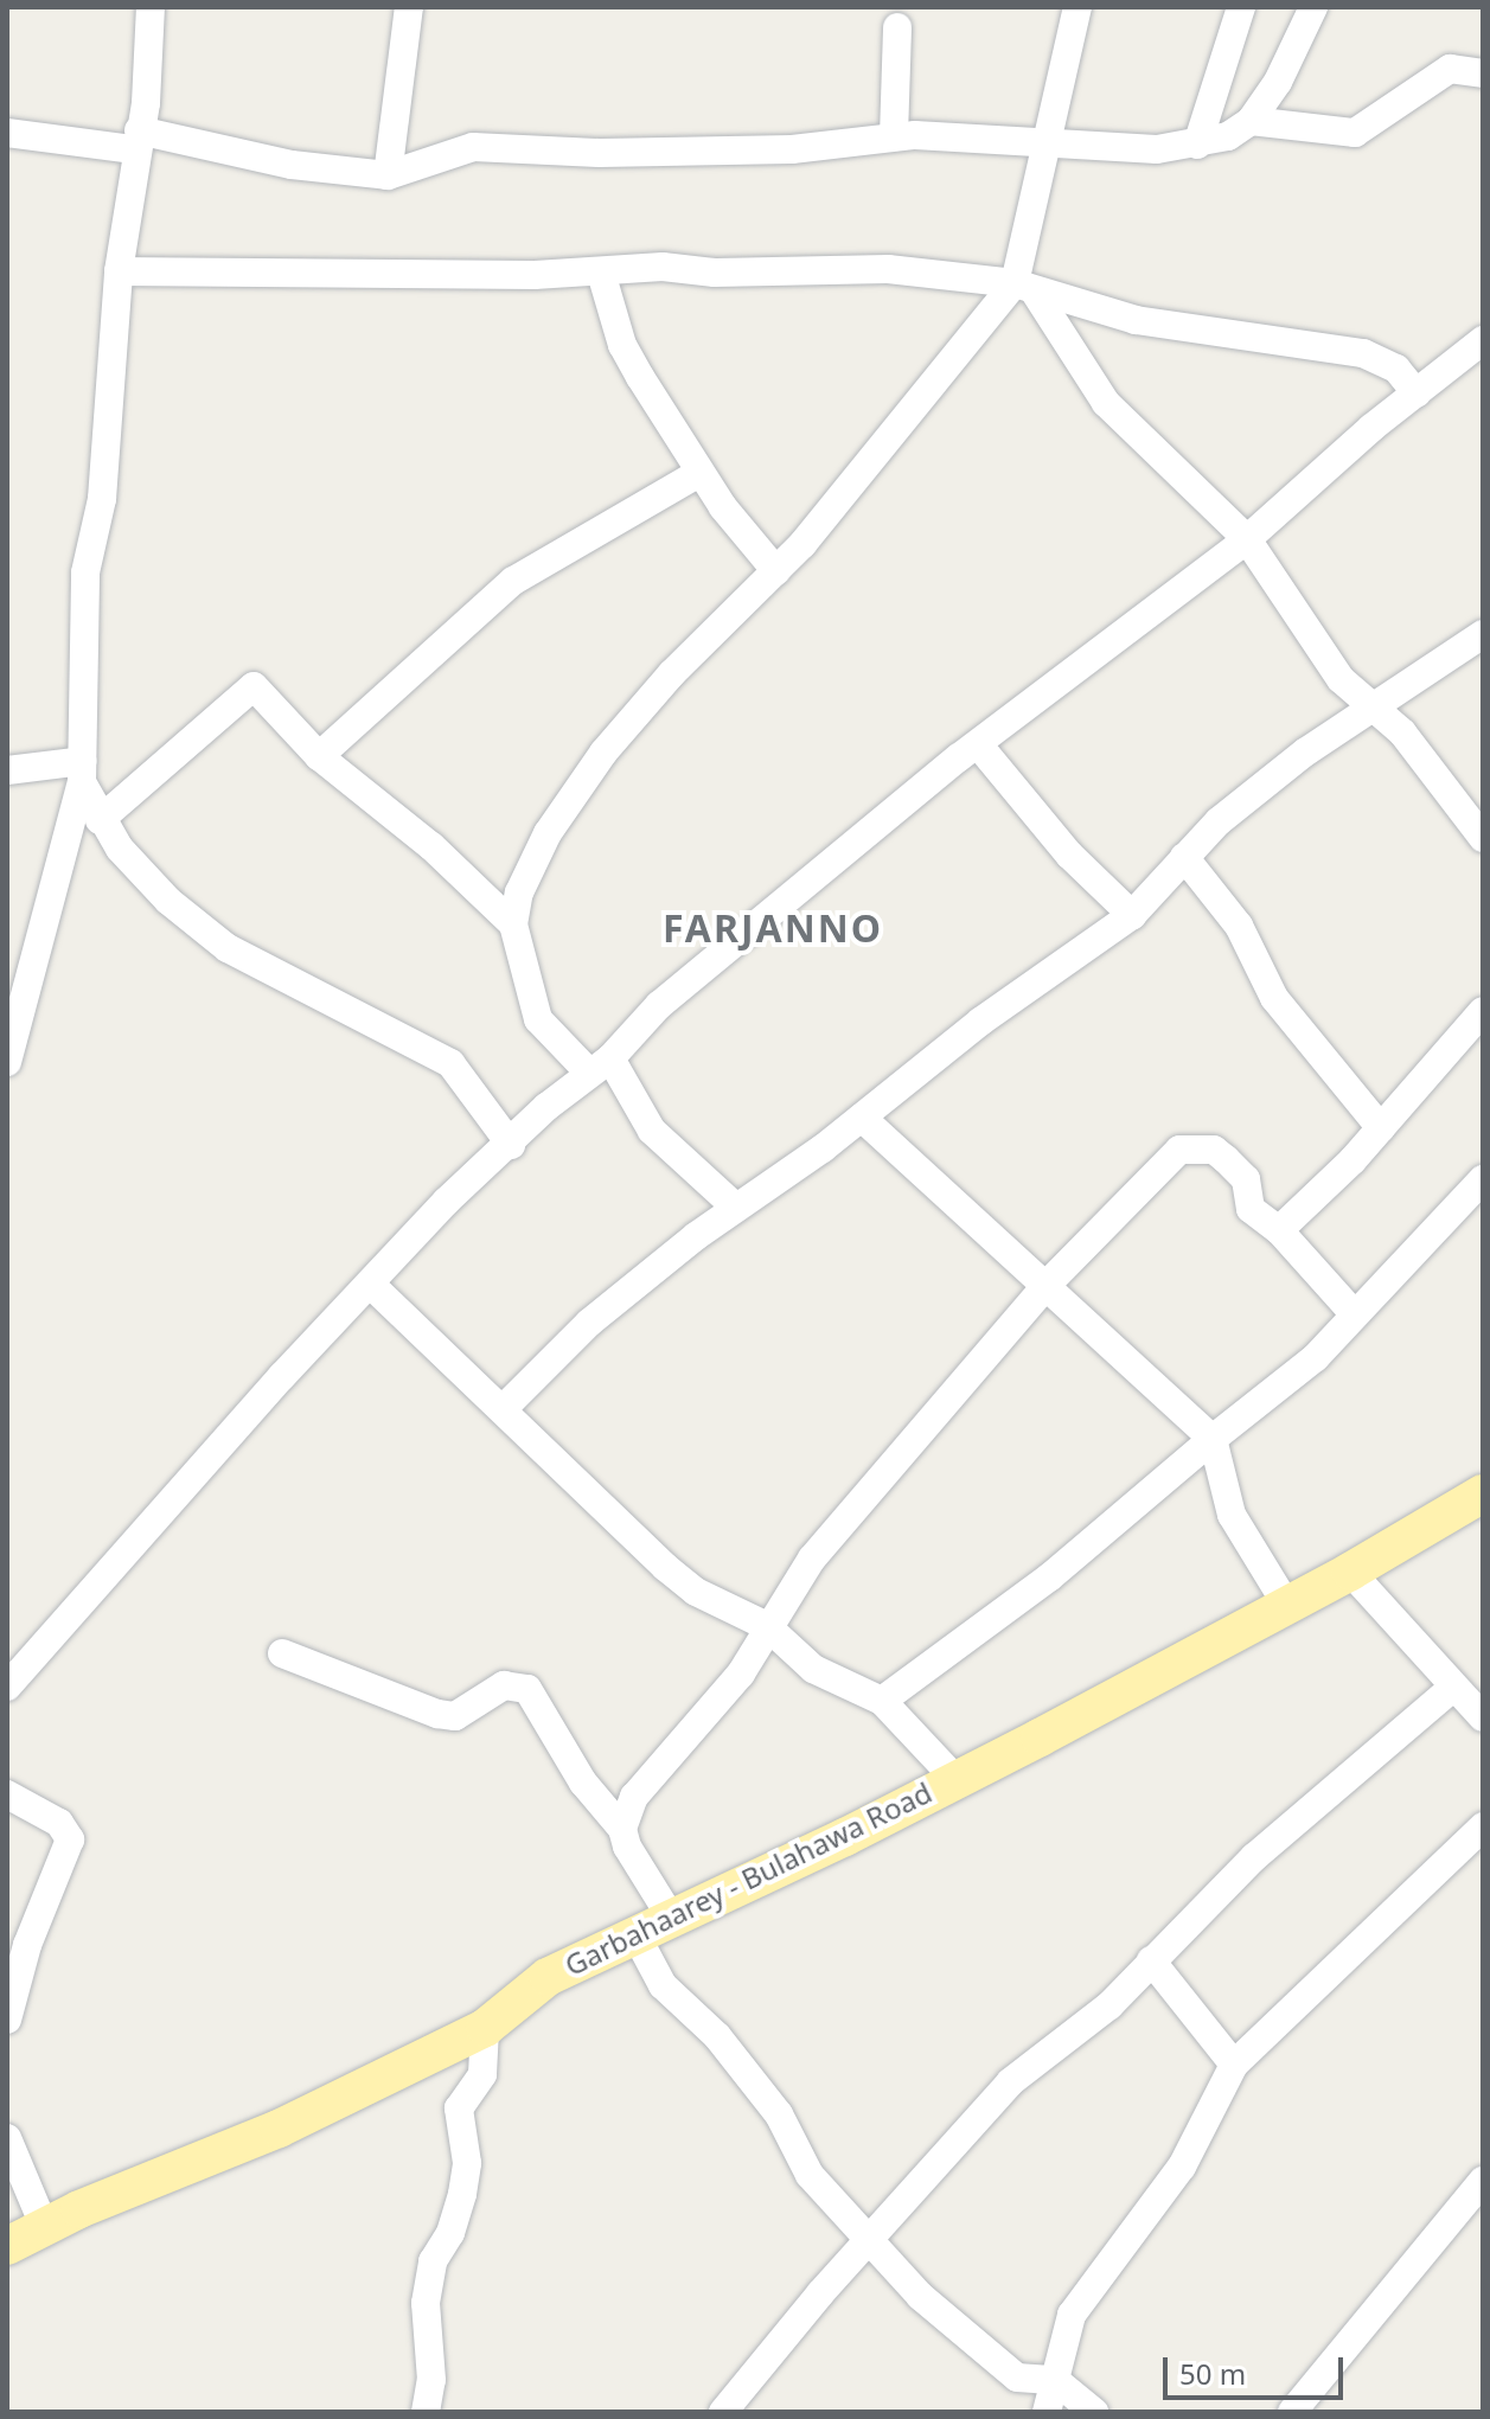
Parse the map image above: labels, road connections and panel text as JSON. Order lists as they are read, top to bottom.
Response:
{
  "streets": {
    "main road": ["Garbahaarey - Bulahawa Road"]
  },
  "districts": ["FARJANNO"],
  "scale_bar": "50 m"
}
